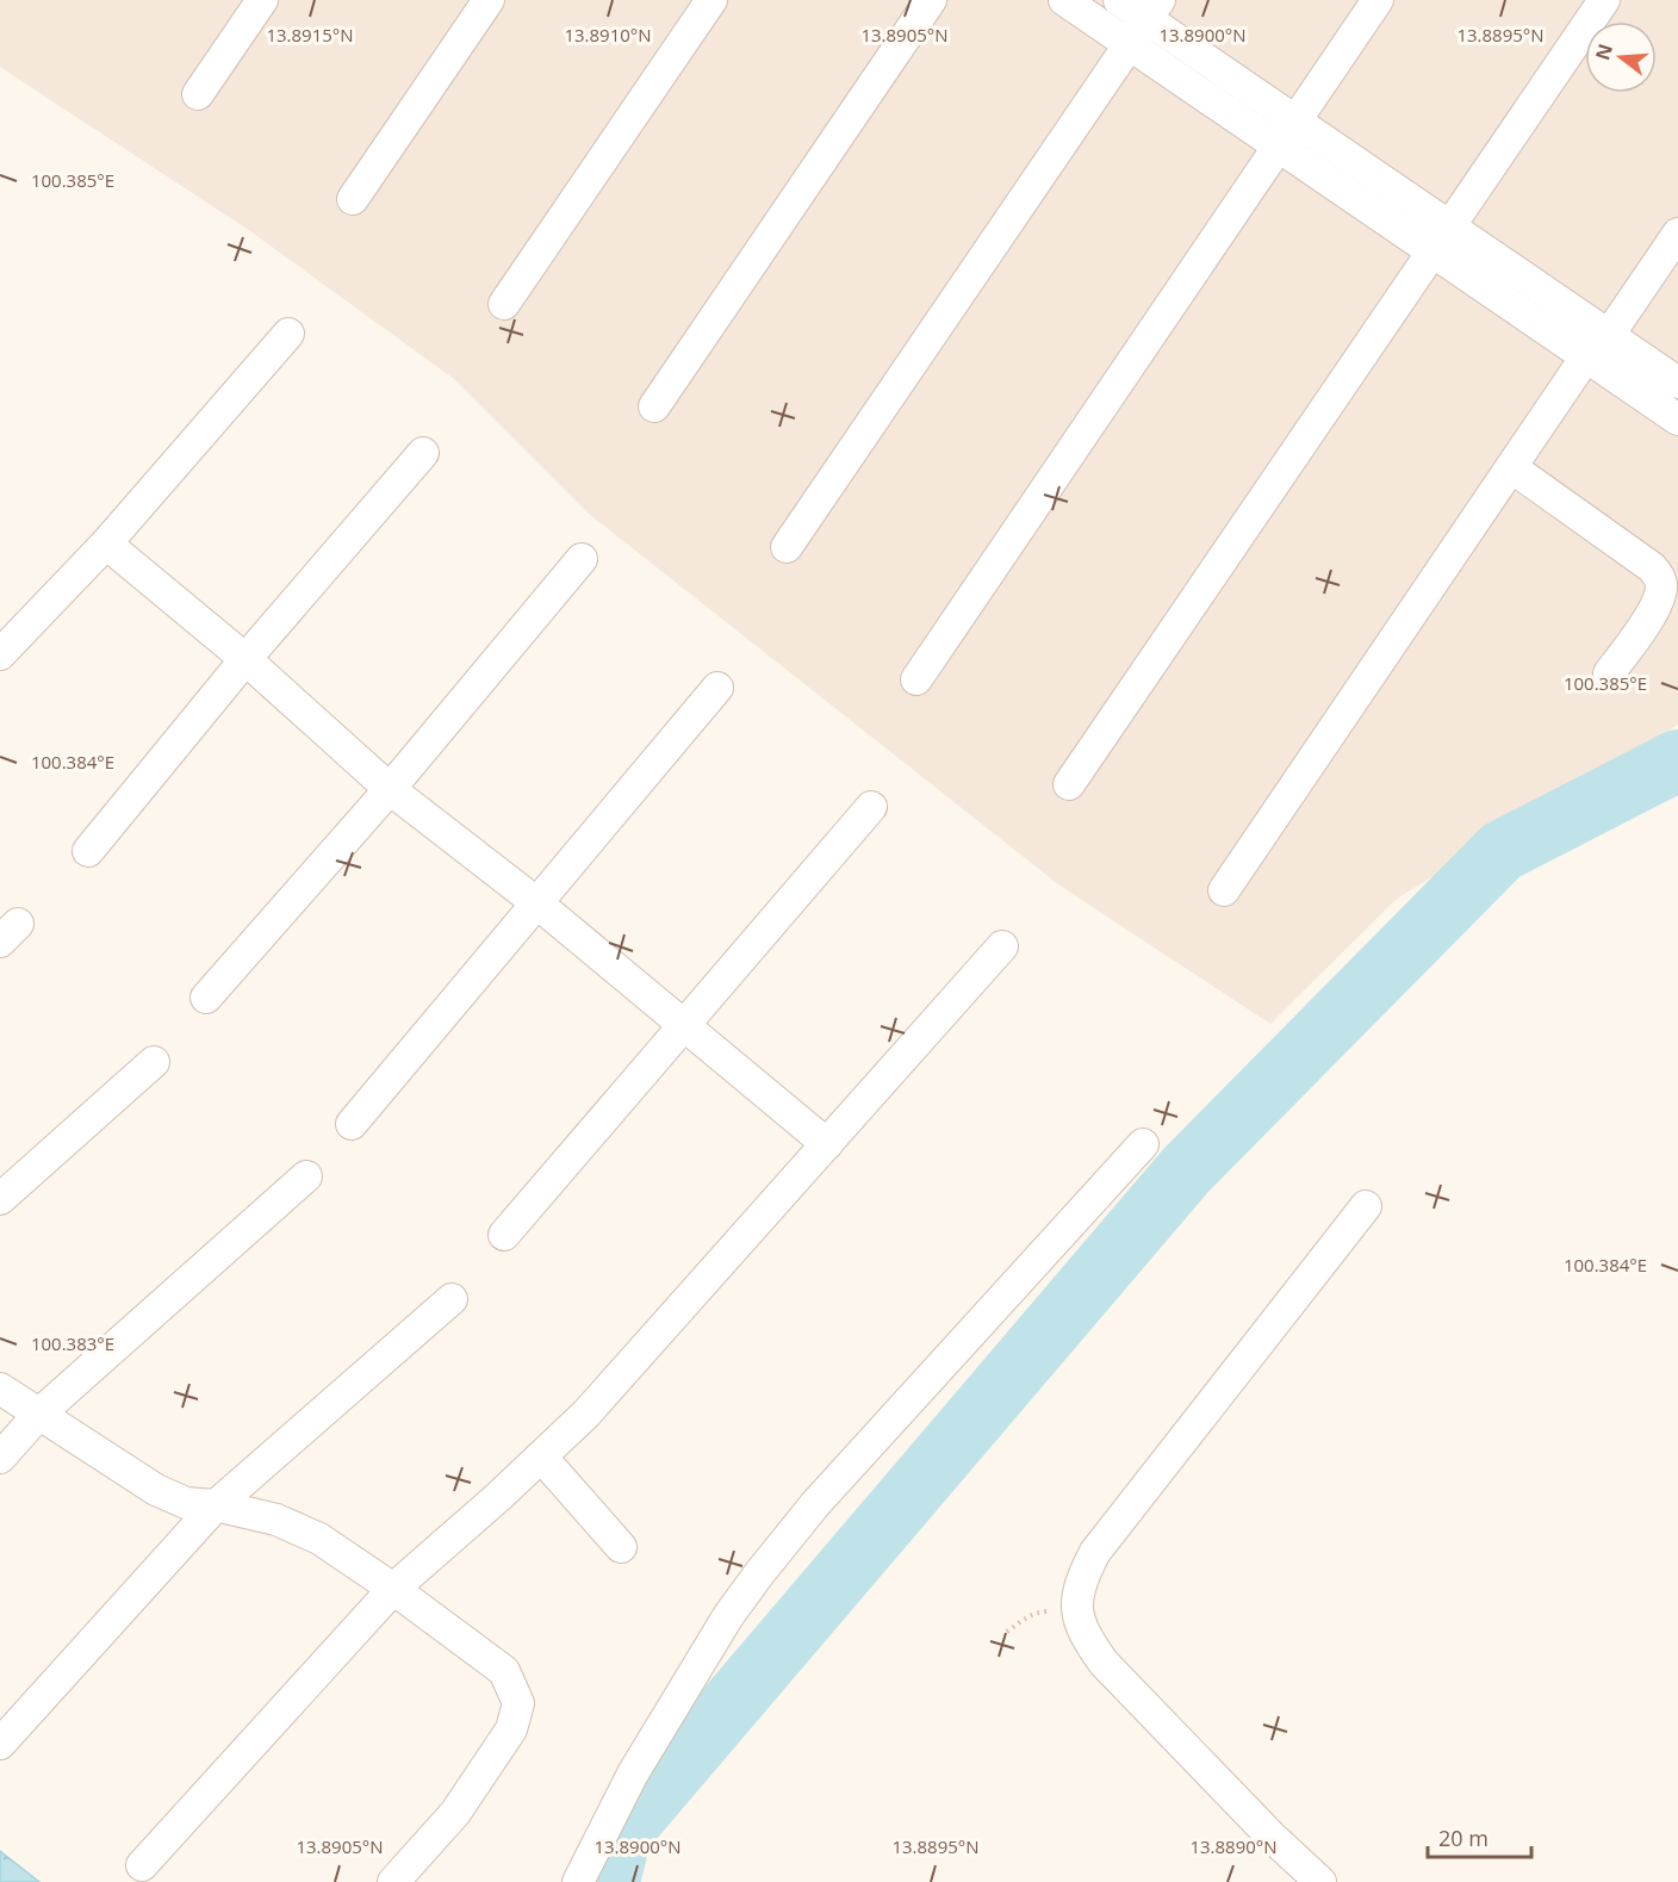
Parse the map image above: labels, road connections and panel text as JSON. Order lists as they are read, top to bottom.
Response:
{
  "scale_bar": "20 m",
  "north": "left",
  "coordinates": [
    "13.8915°N",
    "13.8910°N",
    "13.8905°N",
    "13.8900°N",
    "13.8895°N",
    "100.385°E",
    "100.384°E",
    "100.383°E",
    "13.8890°N"
  ]
}
